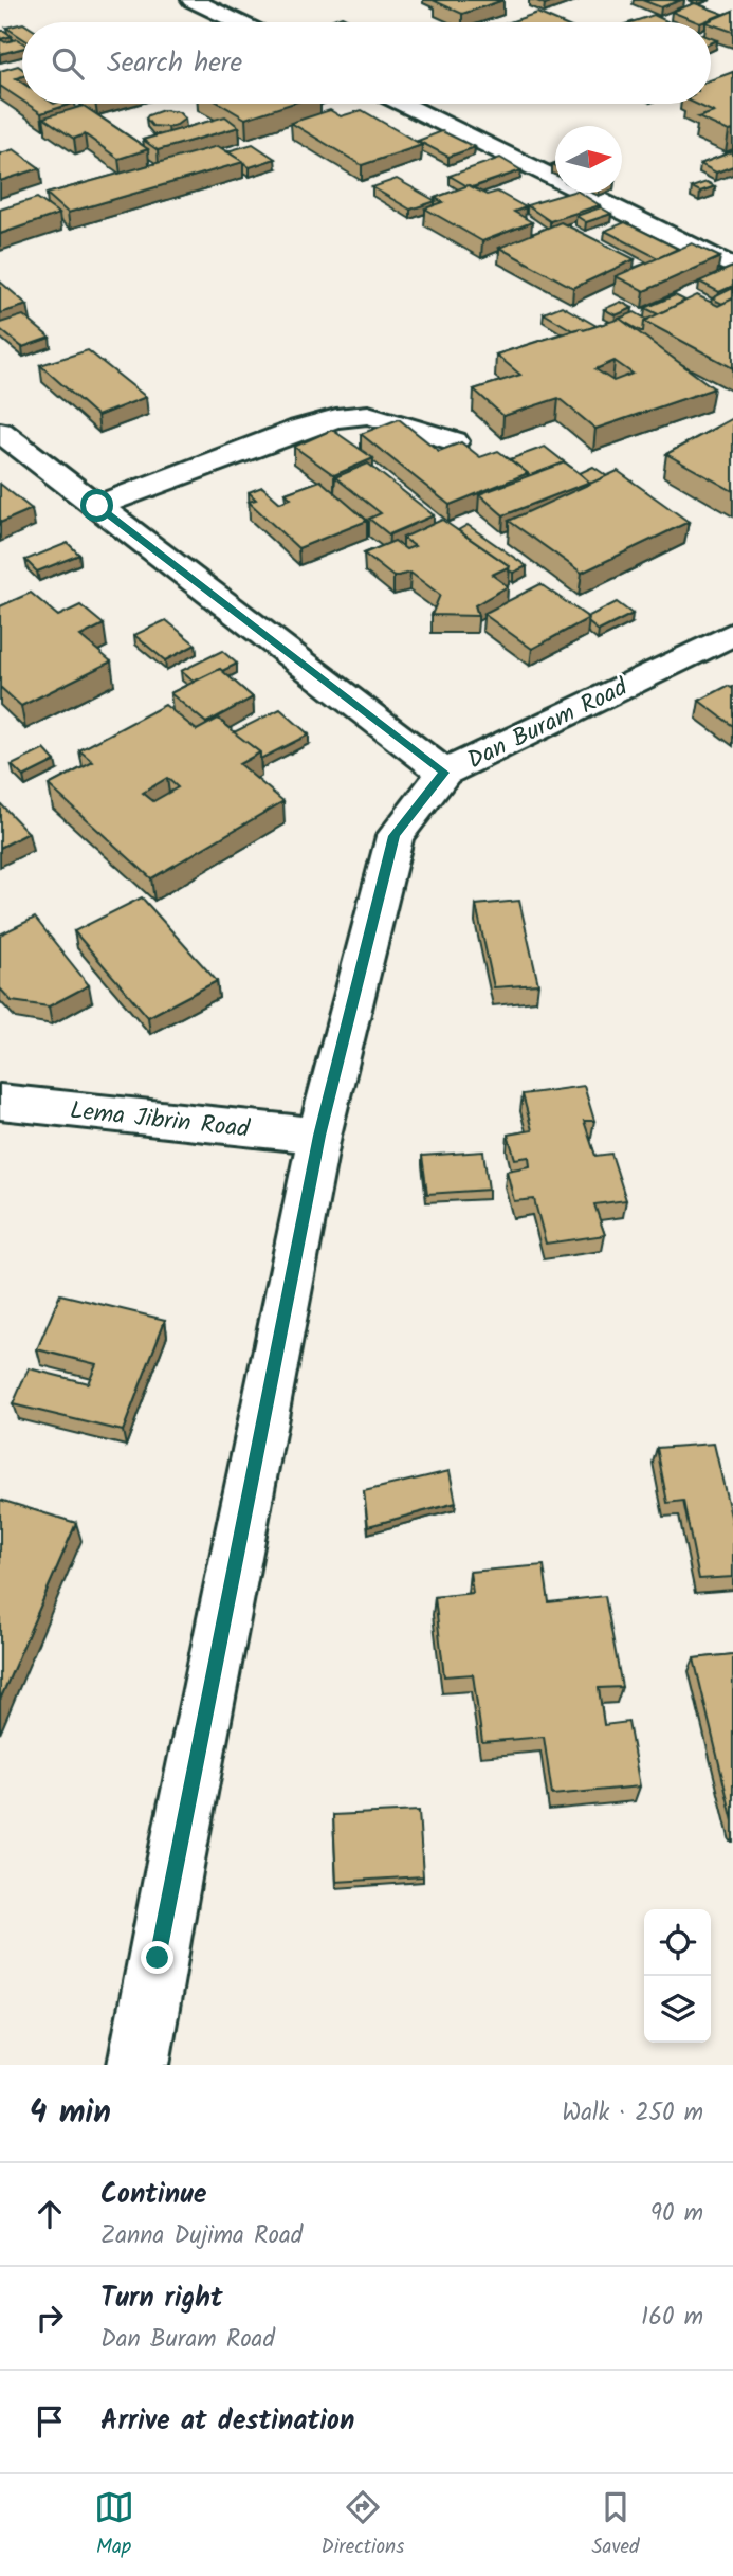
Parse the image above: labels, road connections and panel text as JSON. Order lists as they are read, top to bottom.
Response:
{
  "streets": {
    "street": ["Dan Buram Road", "Lema Jibrin Road"]
  },
  "crossings": [
    ["Dan Buram Road", "Lema Jibrin Road"]
  ],
  "north": "right",
  "page": {
    "search": "Search here",
    "heading": ["4 min", "Walk · 250 m"],
    "list": [
      ["Continue", "Zanna Dujima Road", "90 m"],
      ["Turn right", "Dan Buram Road", "160 m"],
      "Arrive at destination"
    ],
    "nav": ["Map", "Directions", "Saved"]
  }
}
